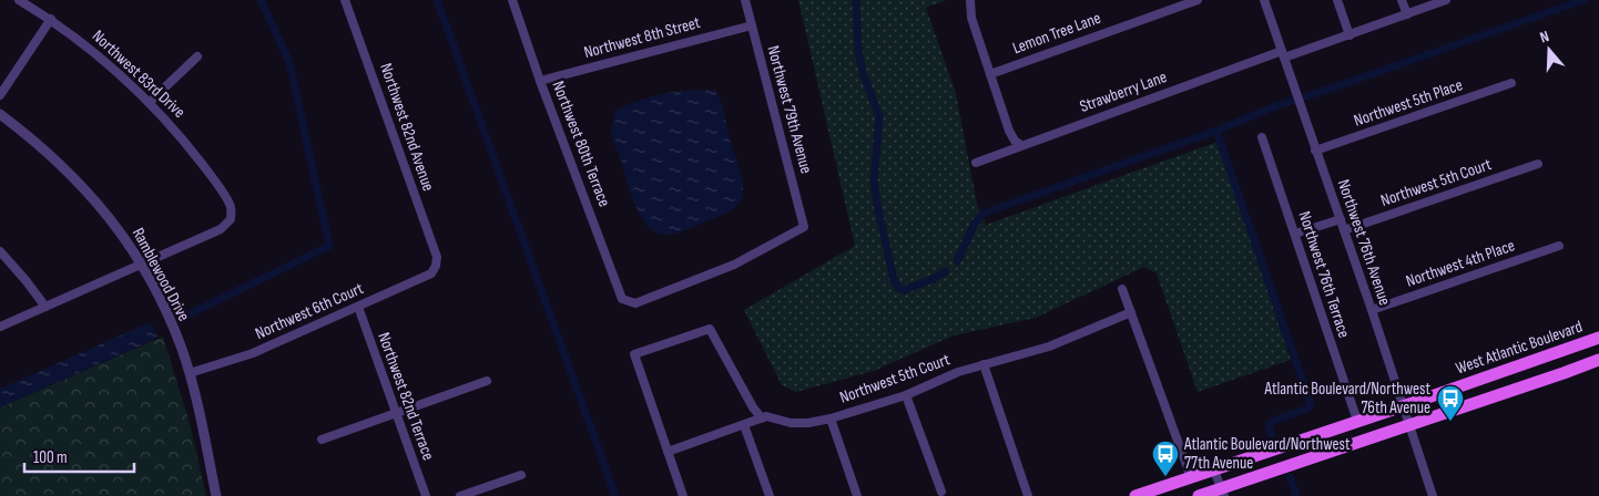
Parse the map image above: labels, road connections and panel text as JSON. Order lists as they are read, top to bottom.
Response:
{
  "streets": {
    "main road": ["West Atlantic Boulevard"],
    "street": [
      "Lemon Tree Lane",
      "Northwest 8th Street",
      "Northwest 83rd Drive",
      "Strawberry Lane",
      "Northwest 5th Place",
      "Northwest 79th Avenue",
      "Northwest 82nd Avenue",
      "Northwest 80th Terrace",
      "Northwest 5th Court",
      "Northwest 76th Avenue",
      "Northwest 4th Place",
      "Ramblewood Drive",
      "Northwest 76th Terrace",
      "Northwest 6th Court",
      "Northwest 82nd Terrace"
    ]
  },
  "crossings": [
    ["Northwest 8th Street", "Northwest 79th Avenue"],
    ["Northwest 8th Street", "Northwest 80th Terrace"],
    ["Northwest 83rd Drive", "Ramblewood Drive"],
    ["Strawberry Lane", "Northwest 76th Avenue"],
    ["Northwest 5th Place", "Northwest 76th Avenue"],
    ["Northwest 79th Avenue", "Northwest 80th Terrace"],
    ["Northwest 82nd Avenue", "Northwest 6th Court"],
    ["Northwest 5th Court", "Northwest 76th Avenue"],
    ["Northwest 76th Avenue", "Northwest 4th Place"],
    ["Northwest 76th Avenue", "West Atlantic Boulevard"],
    ["Ramblewood Drive", "Northwest 6th Court"],
    ["Northwest 76th Terrace", "West Atlantic Boulevard"],
    ["Northwest 6th Court", "Northwest 82nd Terrace"]
  ],
  "places": {
    "bus stop": ["Atlantic Boulevard/Northwest 76th Avenue", "Atlantic Boulevard/Northwest 77th Avenue"]
  },
  "scale_bar": "100 m",
  "north": "top"
}
